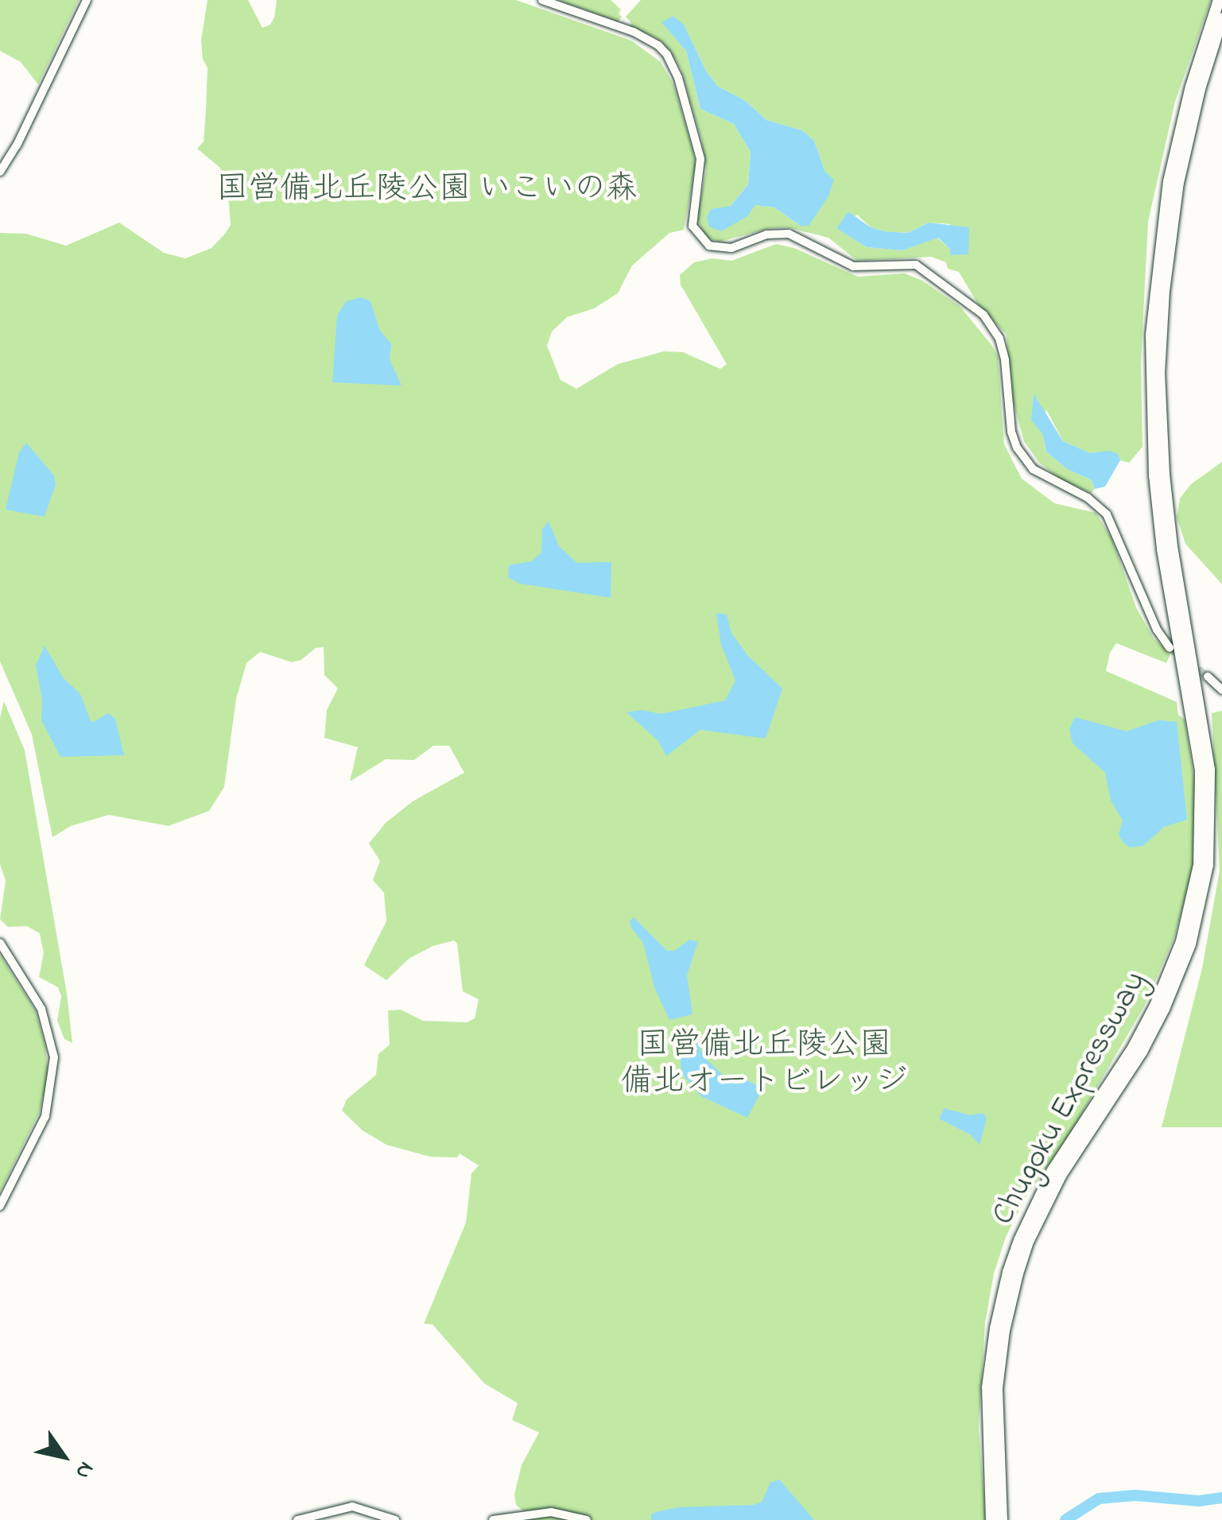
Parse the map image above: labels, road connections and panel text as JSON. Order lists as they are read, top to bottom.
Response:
{
  "streets": {
    "highway": ["Chugoku Expressway"]
  },
  "parks": ["国営備北丘陵公園 いこいの森", "国営備北丘陵公園 備北オートビレッジ"],
  "north": "bottom right"
}
